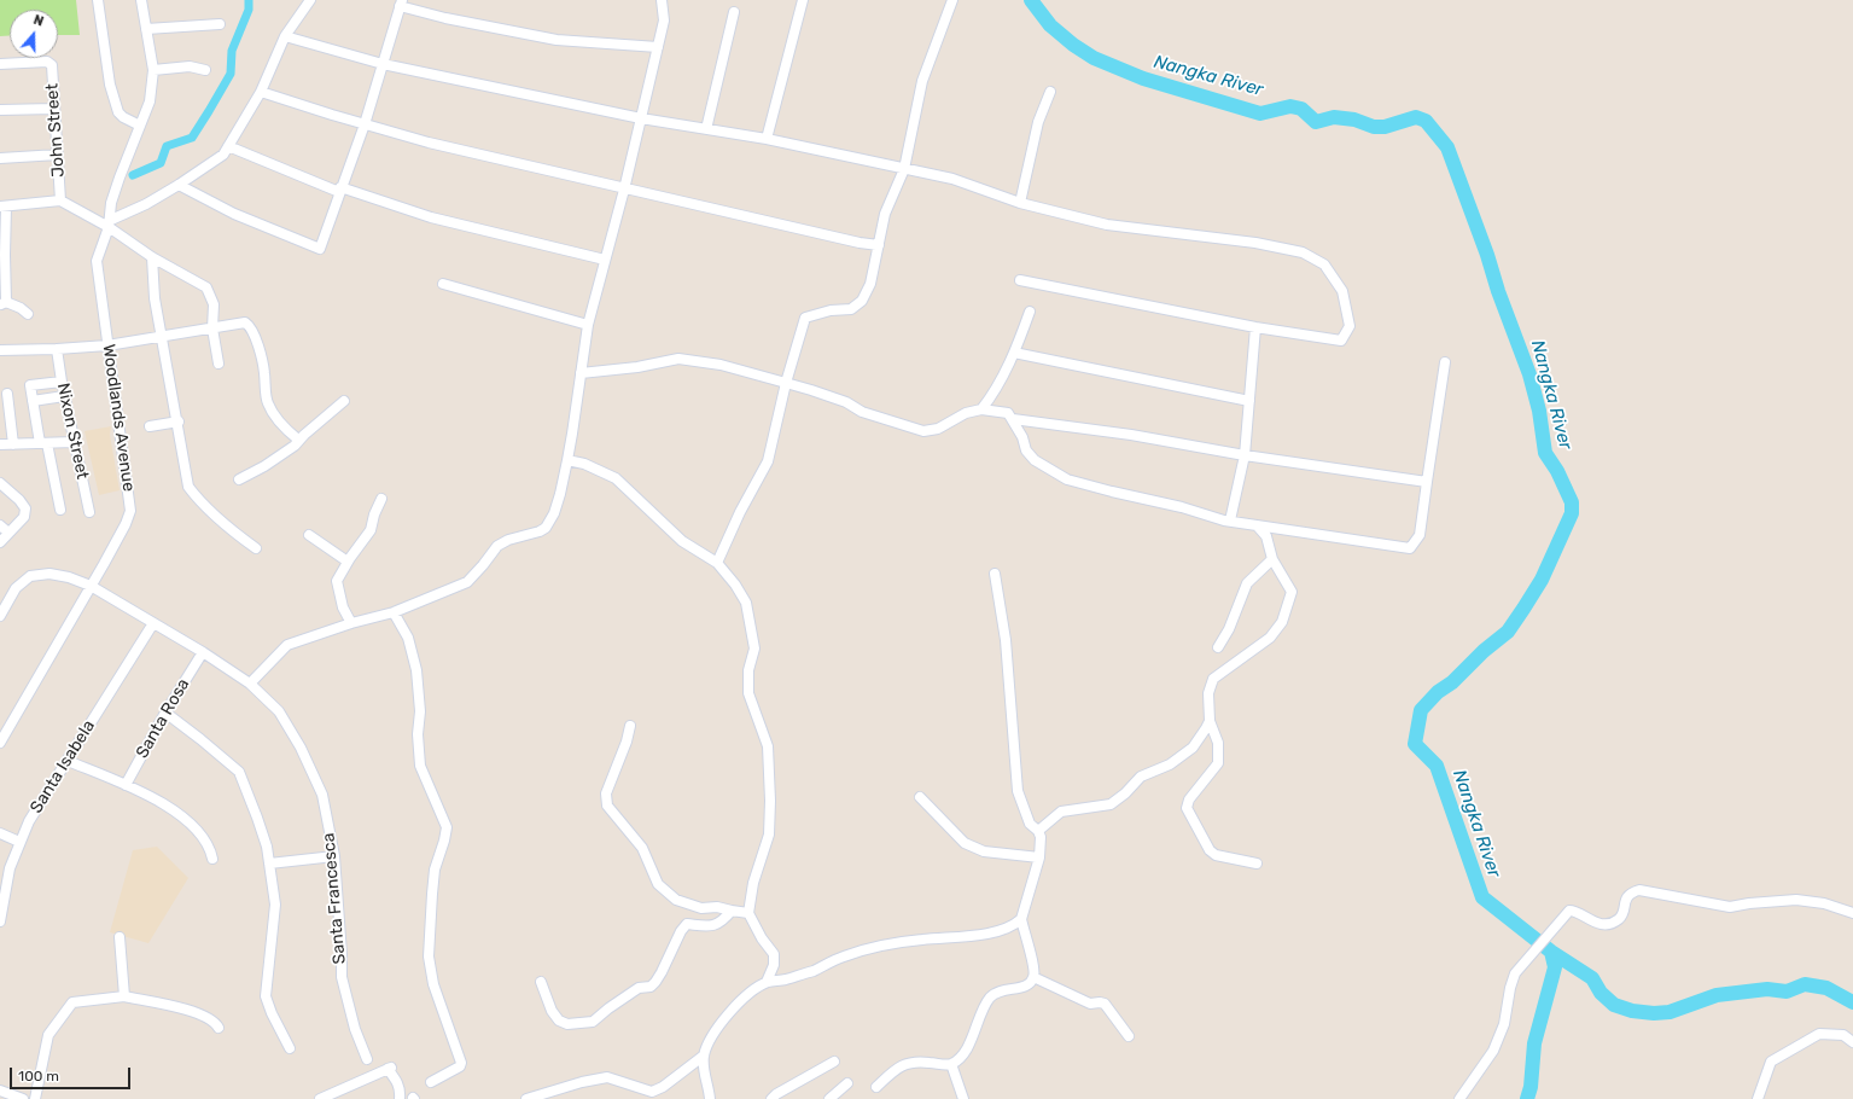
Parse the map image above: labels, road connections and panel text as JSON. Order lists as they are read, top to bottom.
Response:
{
  "streets": {
    "street": [
      "John Street",
      "Woodlands Avenue",
      "Nixon Street",
      "Santa Rosa",
      "Santa Isabela",
      "Santa Francesca"
    ]
  },
  "crossings": [
    ["Woodlands Avenue", "Santa Francesca"],
    ["Santa Rosa", "Santa Francesca"],
    ["Santa Isabela", "Santa Francesca"]
  ],
  "water": ["Nangka River"],
  "scale_bar": "100 m",
  "north": "top"
}
